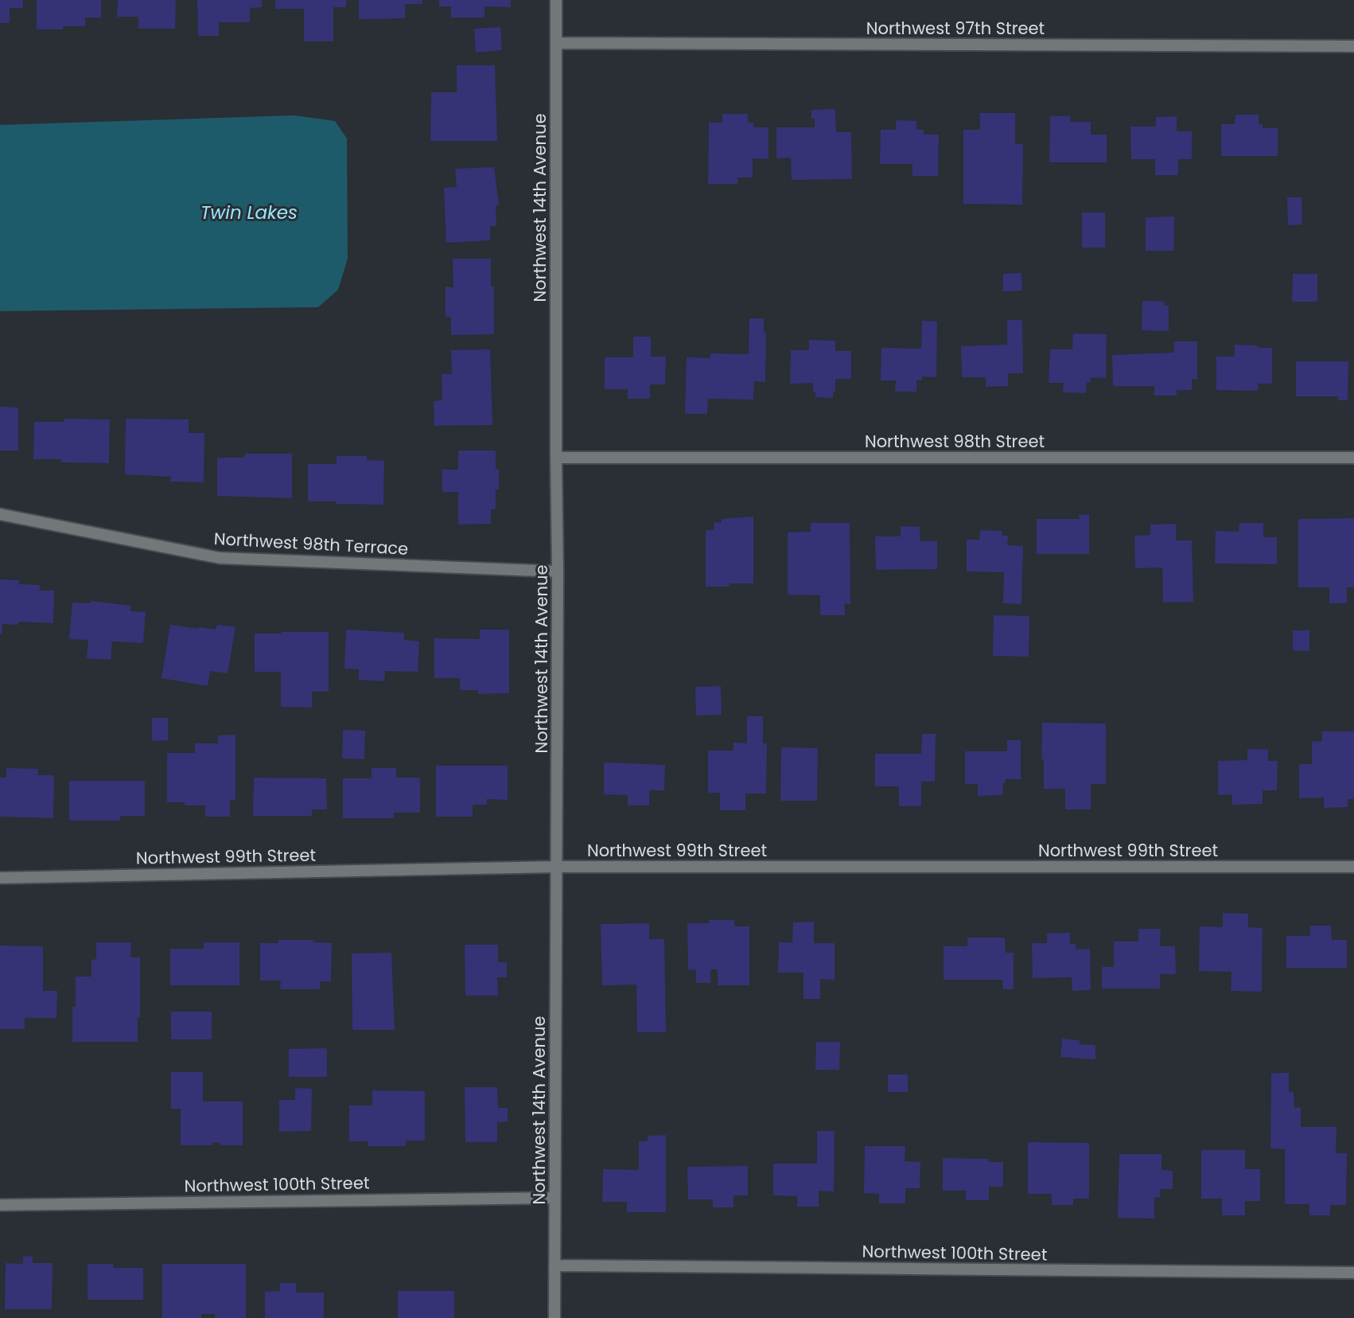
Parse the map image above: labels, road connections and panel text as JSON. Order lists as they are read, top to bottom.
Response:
{
  "streets": {
    "street": [
      "Northwest 97th Street",
      "Northwest 14th Avenue",
      "Northwest 98th Street",
      "Northwest 98th Terrace",
      "Northwest 99th Street",
      "Northwest 100th Street"
    ]
  },
  "crossings": [
    ["Northwest 97th Street", "Northwest 14th Avenue"],
    ["Northwest 14th Avenue", "Northwest 98th Street"],
    ["Northwest 14th Avenue", "Northwest 98th Terrace"],
    ["Northwest 14th Avenue", "Northwest 99th Street"],
    ["Northwest 14th Avenue", "Northwest 100th Street"]
  ],
  "water": ["Twin Lakes"]
}
